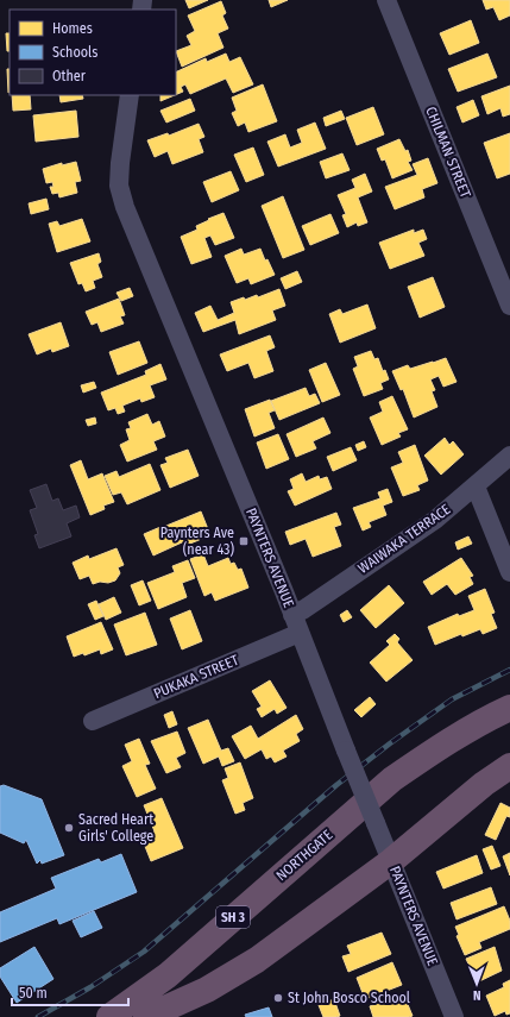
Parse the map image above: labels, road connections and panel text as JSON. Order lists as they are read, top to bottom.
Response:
{
  "streets": {
    "highway": ["NORTHGATE", "SH 3"],
    "street": [
      "CHILMAN STREET",
      "WAIWAKA TERRACE",
      "PAYNTERS AVENUE",
      "PUKAKA STREET"
    ]
  },
  "crossings": [
    ["WAIWAKA TERRACE", "PAYNTERS AVENUE"],
    ["PAYNTERS AVENUE", "PUKAKA STREET"]
  ],
  "places": {
    "transit": ["Paynters Ave (near 43)"],
    "other": ["Sacred Heart Girls' College", "St John Bosco School"]
  },
  "legend": ["Homes", "Schools", "Other"],
  "scale_bar": "50 m",
  "north": "bottom"
}
